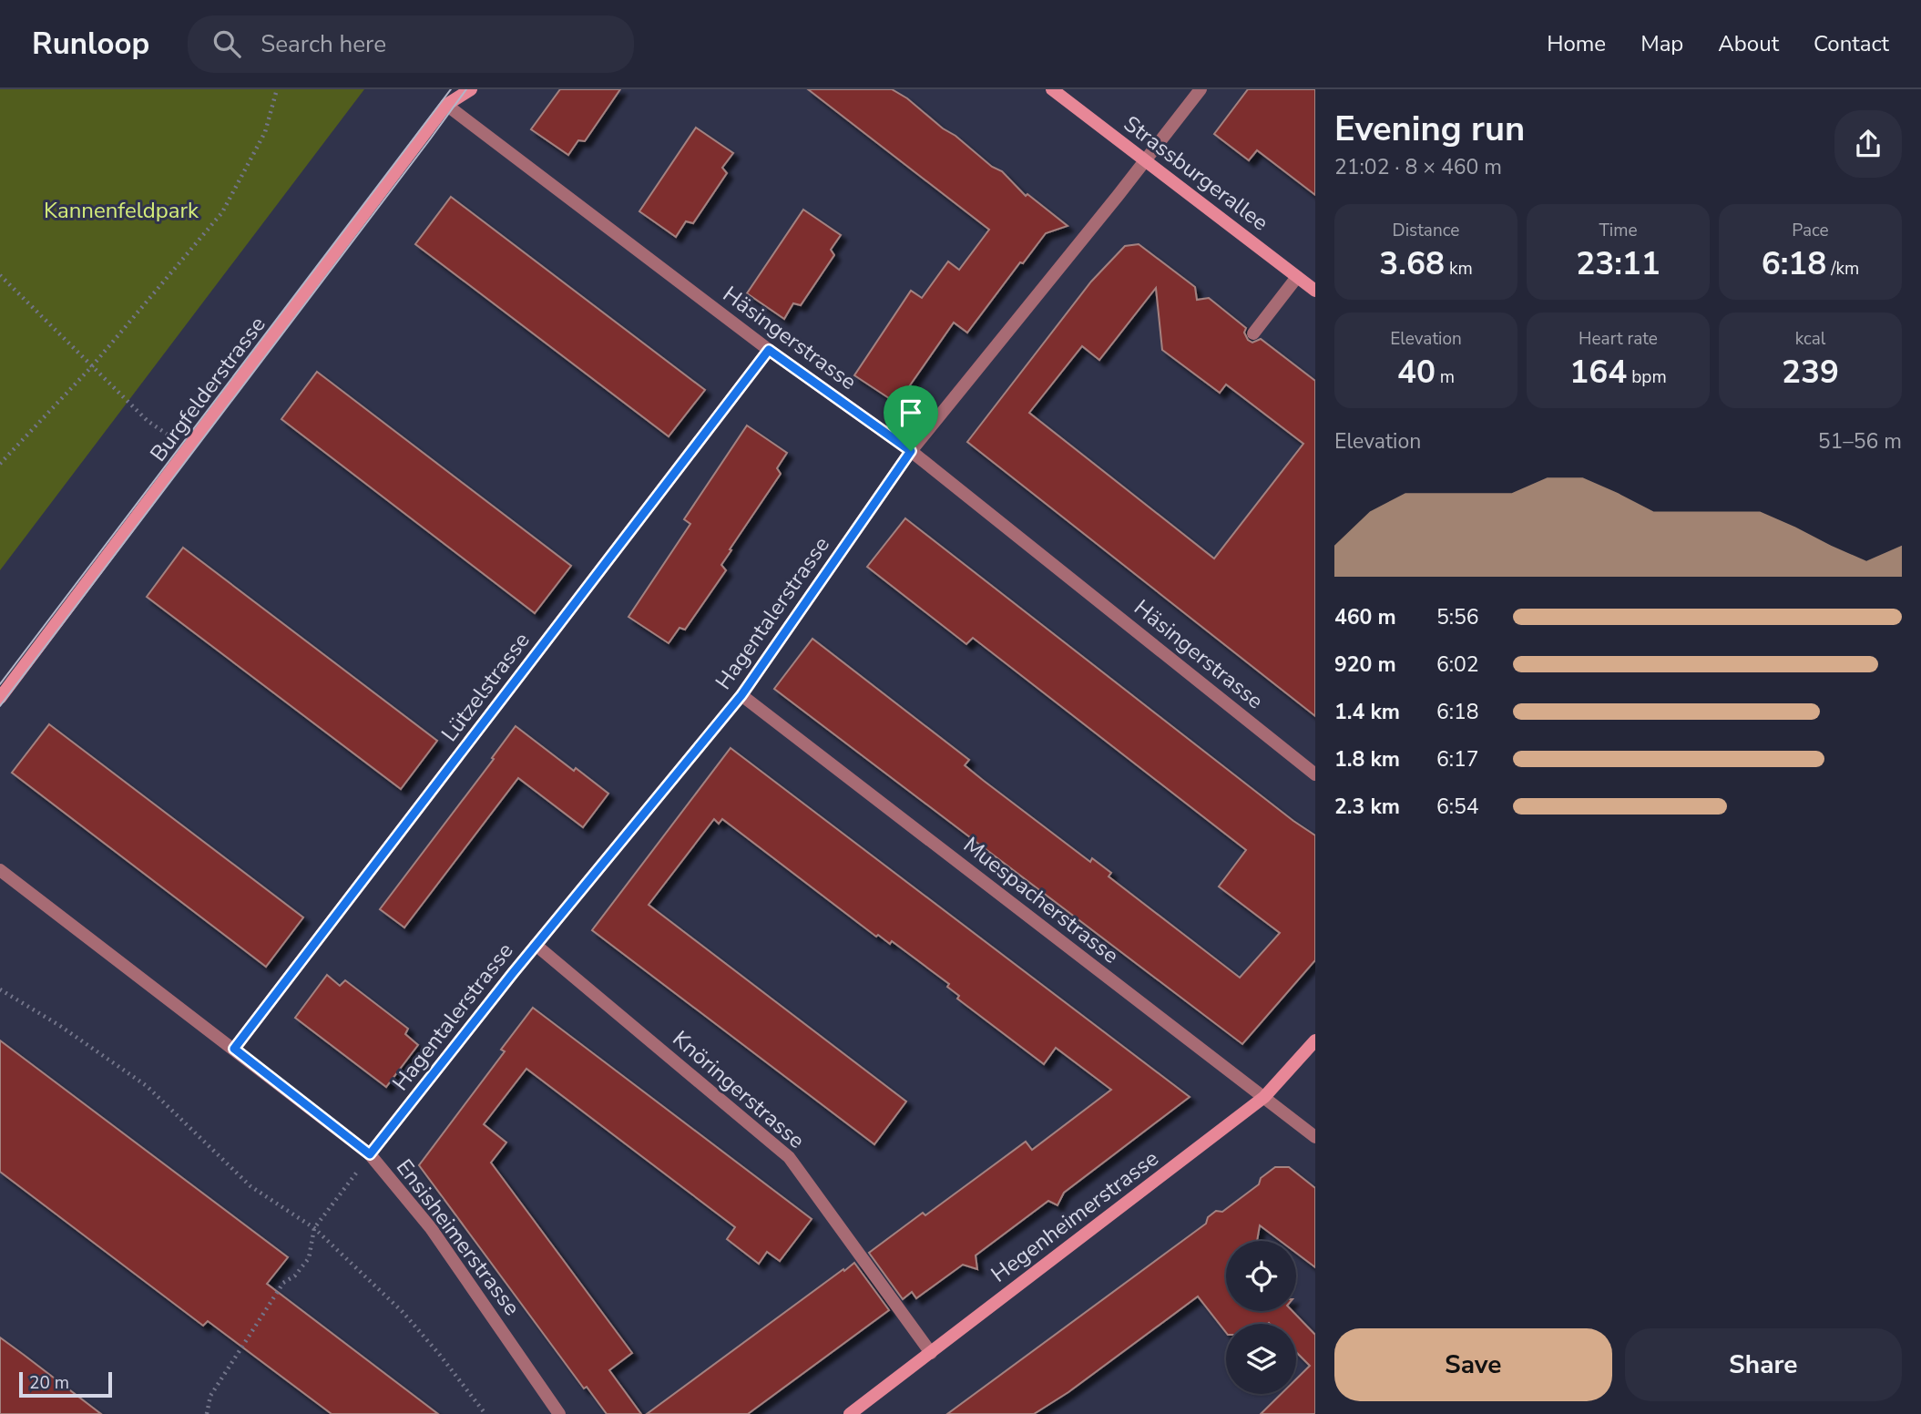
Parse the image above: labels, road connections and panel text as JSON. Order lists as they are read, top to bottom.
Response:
{
  "streets": {
    "street": [
      "Strassburgerallee",
      "Häsingerstrasse",
      "Burgfelderstrasse",
      "Hagentalerstrasse",
      "Lützelstrasse",
      "Muespacherstrasse",
      "Knöringerstrasse",
      "Hegenheimerstrasse",
      "Ensisheimerstrasse"
    ]
  },
  "crossings": [
    ["Strassburgerallee", "Hagentalerstrasse"],
    ["Häsingerstrasse", "Burgfelderstrasse"],
    ["Häsingerstrasse", "Hagentalerstrasse"],
    ["Häsingerstrasse", "Lützelstrasse"],
    ["Hagentalerstrasse", "Muespacherstrasse"],
    ["Hagentalerstrasse", "Knöringerstrasse"],
    ["Hagentalerstrasse", "Ensisheimerstrasse"],
    ["Lützelstrasse", "Ensisheimerstrasse"],
    ["Muespacherstrasse", "Hegenheimerstrasse"],
    ["Knöringerstrasse", "Hegenheimerstrasse"]
  ],
  "parks": ["Kannenfeldpark"],
  "scale_bar": "20 m",
  "page": {
    "header": "Runloop",
    "search": "Search here",
    "nav": [
      "Home",
      "Map",
      "About",
      "Contact"
    ],
    "heading": ["Evening run", "21:02 · 8 × 460 m"],
    "stats": [
      ["Distance", "3.68 km"],
      ["Time", "23:11"],
      ["Pace", "6:18 /km"],
      ["Elevation", "40 m"],
      ["Heart rate", "164 bpm"],
      ["kcal", "239"]
    ],
    "chart": ["Elevation", "51–56 m"],
    "list": [
      {
        "name": "460 m",
        "note": "5:56"
      },
      {
        "name": "920 m",
        "note": "6:02"
      },
      {
        "name": "1.4 km",
        "note": "6:18"
      },
      {
        "name": "1.8 km",
        "note": "6:17"
      },
      {
        "name": "2.3 km",
        "note": "6:54"
      }
    ],
    "buttons": ["Save", "Share"],
    "scale": "20 m"
  }
}
